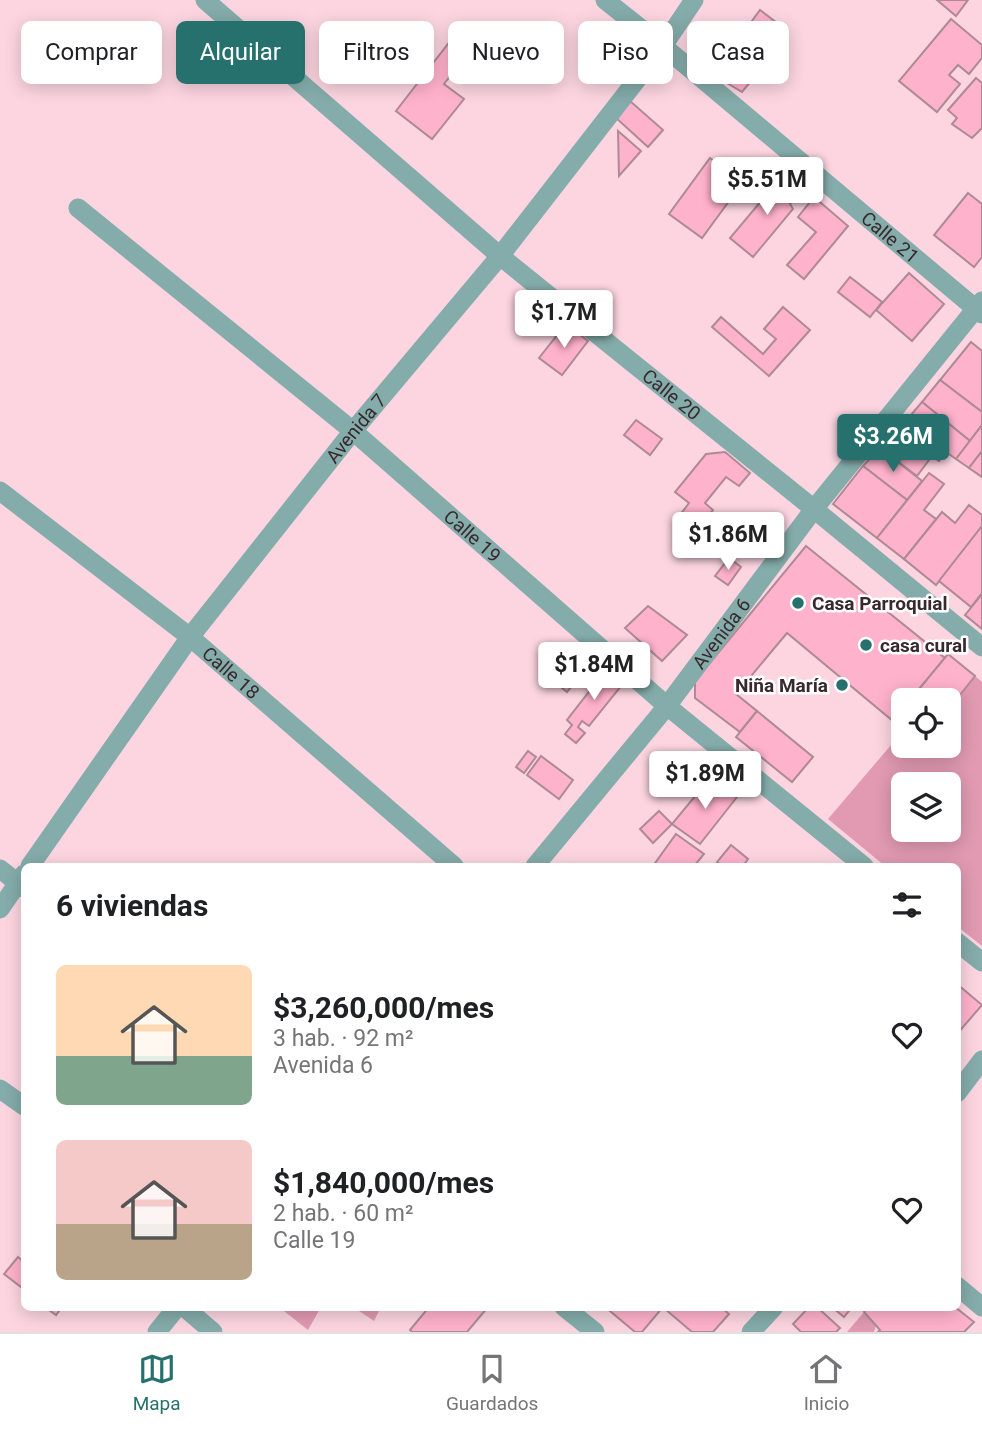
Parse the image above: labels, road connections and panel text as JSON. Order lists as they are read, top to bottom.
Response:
{
  "streets": {
    "street": [
      "Calle 21",
      "Calle 20",
      "Avenida 7",
      "Calle 19",
      "Avenida 6",
      "Calle 18"
    ]
  },
  "crossings": [
    ["Calle 21", "Avenida 6"],
    ["Calle 20", "Avenida 7"],
    ["Calle 20", "Avenida 6"],
    ["Avenida 7", "Calle 19"],
    ["Avenida 7", "Calle 18"],
    ["Calle 19", "Avenida 6"]
  ],
  "places": ["Casa Parroquial", "casa cural", "Niña María"],
  "page": {
    "chip": [
      "Comprar",
      "Alquilar",
      "Filtros",
      "Nuevo",
      "Piso",
      "Casa"
    ],
    "price": [
      "$5.51M",
      "$1.7M",
      "$3.26M",
      "$1.86M",
      "$1.84M",
      "$1.89M"
    ],
    "heading": "6 viviendas",
    "list": [
      {
        "name": "$3,260,000/mes",
        "note": "3 hab. · 92 m² · Avenida 6"
      },
      {
        "name": "$1,840,000/mes",
        "note": "2 hab. · 60 m² · Calle 19"
      }
    ],
    "tabs": ["Mapa", "Guardados", "Inicio"]
  }
}
